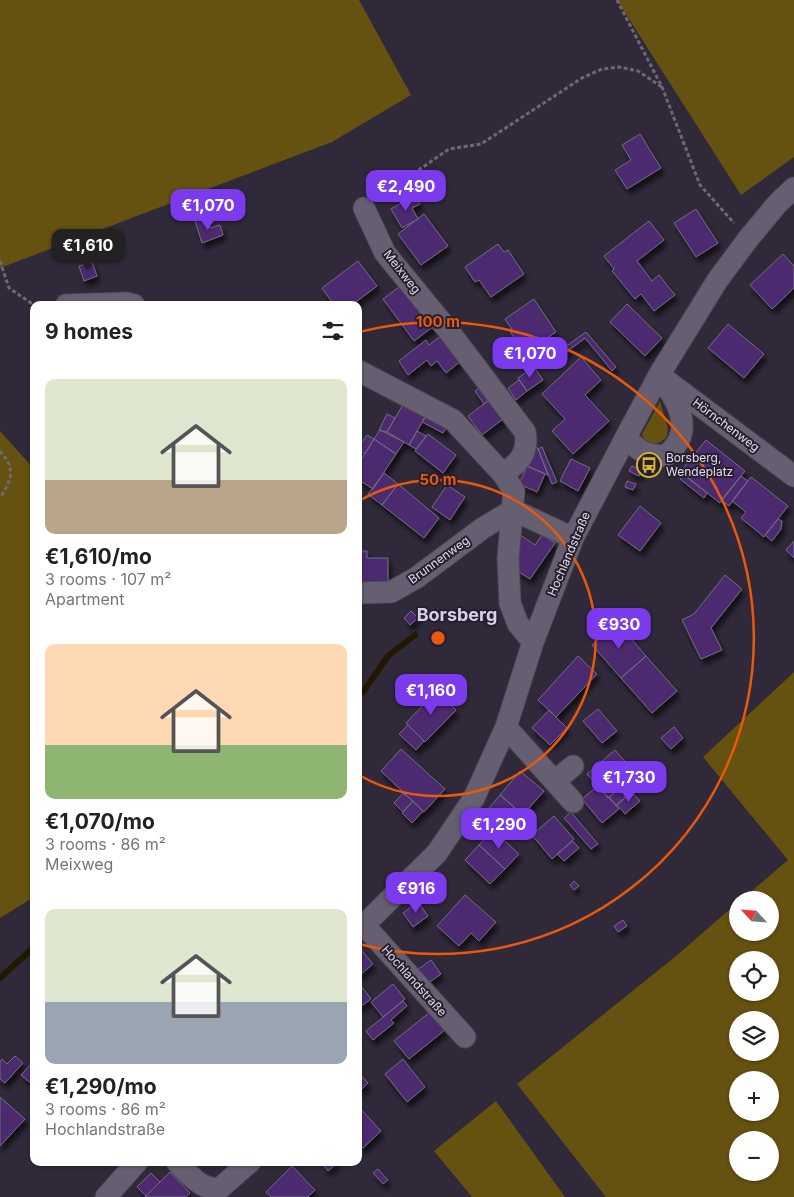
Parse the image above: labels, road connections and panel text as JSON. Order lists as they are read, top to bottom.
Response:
{
  "streets": {
    "street": [
      "Meixweg",
      "Hörnchenweg",
      "Hochlandstraße",
      "Brunnenweg"
    ]
  },
  "crossings": [
    ["Hörnchenweg", "Hochlandstraße"]
  ],
  "districts": ["Borsberg"],
  "places": {
    "bus stop": ["Borsberg, Wendeplatz"]
  },
  "north": "top left",
  "page": {
    "price": [
      "€2,490",
      "€1,070",
      "€1,610",
      "€1,070",
      "€930",
      "€1,160",
      "€1,730",
      "€1,290",
      "€916"
    ],
    "heading": "9 homes",
    "list": [
      {
        "name": "€1,610/mo",
        "note": "3 rooms · 107 m² · Apartment"
      },
      {
        "name": "€1,070/mo",
        "note": "3 rooms · 86 m² · Meixweg"
      },
      {
        "name": "€1,290/mo",
        "note": "3 rooms · 86 m² · Hochlandstraße"
      }
    ],
    "map_buttons": ["+", "−"]
  },
  "rings": ["100 m", "50 m"]
}
